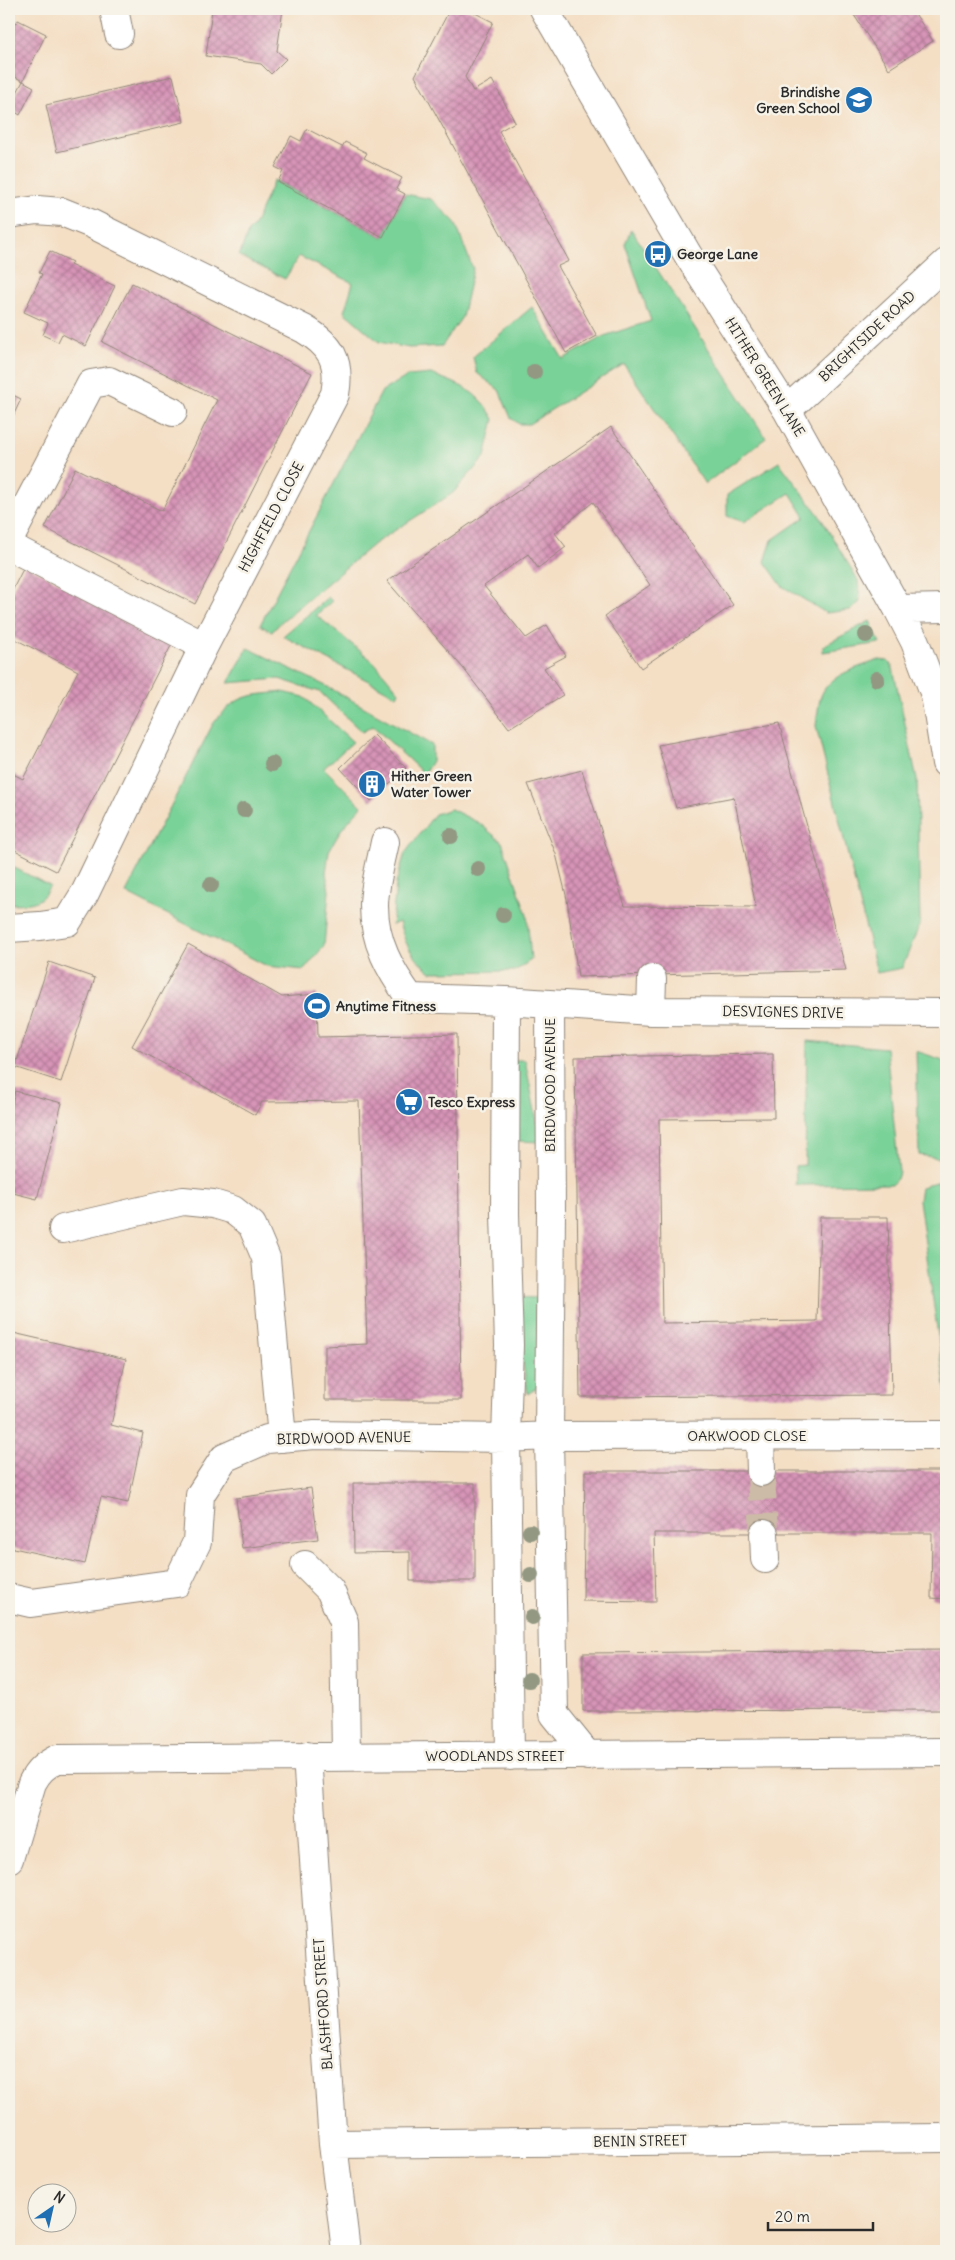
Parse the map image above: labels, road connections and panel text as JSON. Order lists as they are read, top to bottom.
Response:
{
  "streets": {
    "street": [
      "BRIGHTSIDE ROAD",
      "HITHER GREEN LANE",
      "HIGHFIELD CLOSE",
      "DESVIGNES DRIVE",
      "BIRDWOOD AVENUE",
      "OAKWOOD CLOSE",
      "WOODLANDS STREET",
      "BLASHFORD STREET",
      "BENIN STREET"
    ]
  },
  "crossings": [
    ["BRIGHTSIDE ROAD", "HITHER GREEN LANE"],
    ["DESVIGNES DRIVE", "BIRDWOOD AVENUE"],
    ["BIRDWOOD AVENUE", "OAKWOOD CLOSE"],
    ["BIRDWOOD AVENUE", "WOODLANDS STREET"],
    ["WOODLANDS STREET", "BLASHFORD STREET"],
    ["BLASHFORD STREET", "BENIN STREET"]
  ],
  "places": {
    "school or university": ["Brindishe Green School"],
    "bus stop": ["George Lane"],
    "building": ["Hither Green Water Tower"],
    "sports": ["Anytime Fitness"],
    "supermarket": ["Tesco Express"]
  },
  "scale_bar": "20 m",
  "north": "top right"
}
